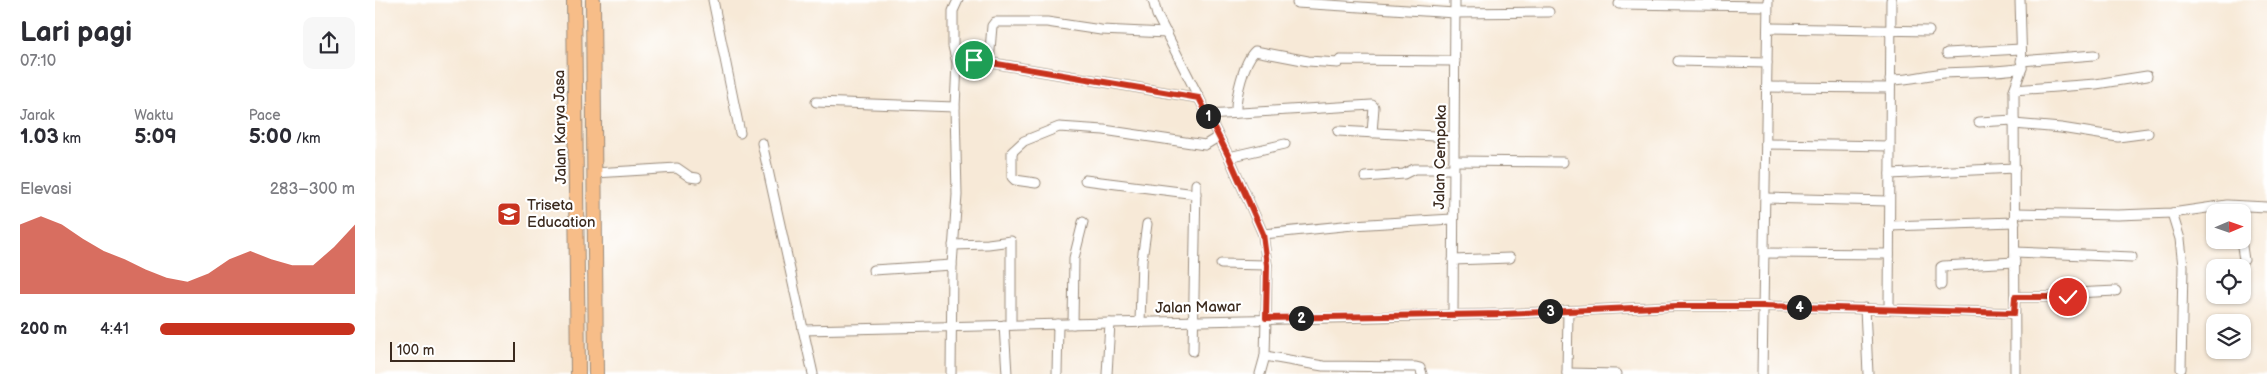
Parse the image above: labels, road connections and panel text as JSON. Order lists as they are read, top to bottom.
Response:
{
  "streets": {
    "highway": ["Jalan Karya Jasa"],
    "street": ["Jalan Cempaka", "Jalan Mawar"]
  },
  "crossings": [
    ["Jalan Cempaka", "Jalan Mawar"]
  ],
  "places": {
    "school or university": ["Triseta Education"]
  },
  "scale_bar": "100 m",
  "north": "right",
  "page": {
    "heading": ["Lari pagi", "07:10"],
    "stats": [
      ["Jarak", "1.03 km"],
      ["Waktu", "5:09"],
      ["Pace", "5:00 /km"]
    ],
    "pins": [
      "1",
      "4",
      "3",
      "2"
    ],
    "chart": ["Elevasi", "283–300 m"],
    "list": [
      {
        "name": "200 m",
        "note": "4:41"
      }
    ],
    "scale": "100 m"
  }
}
